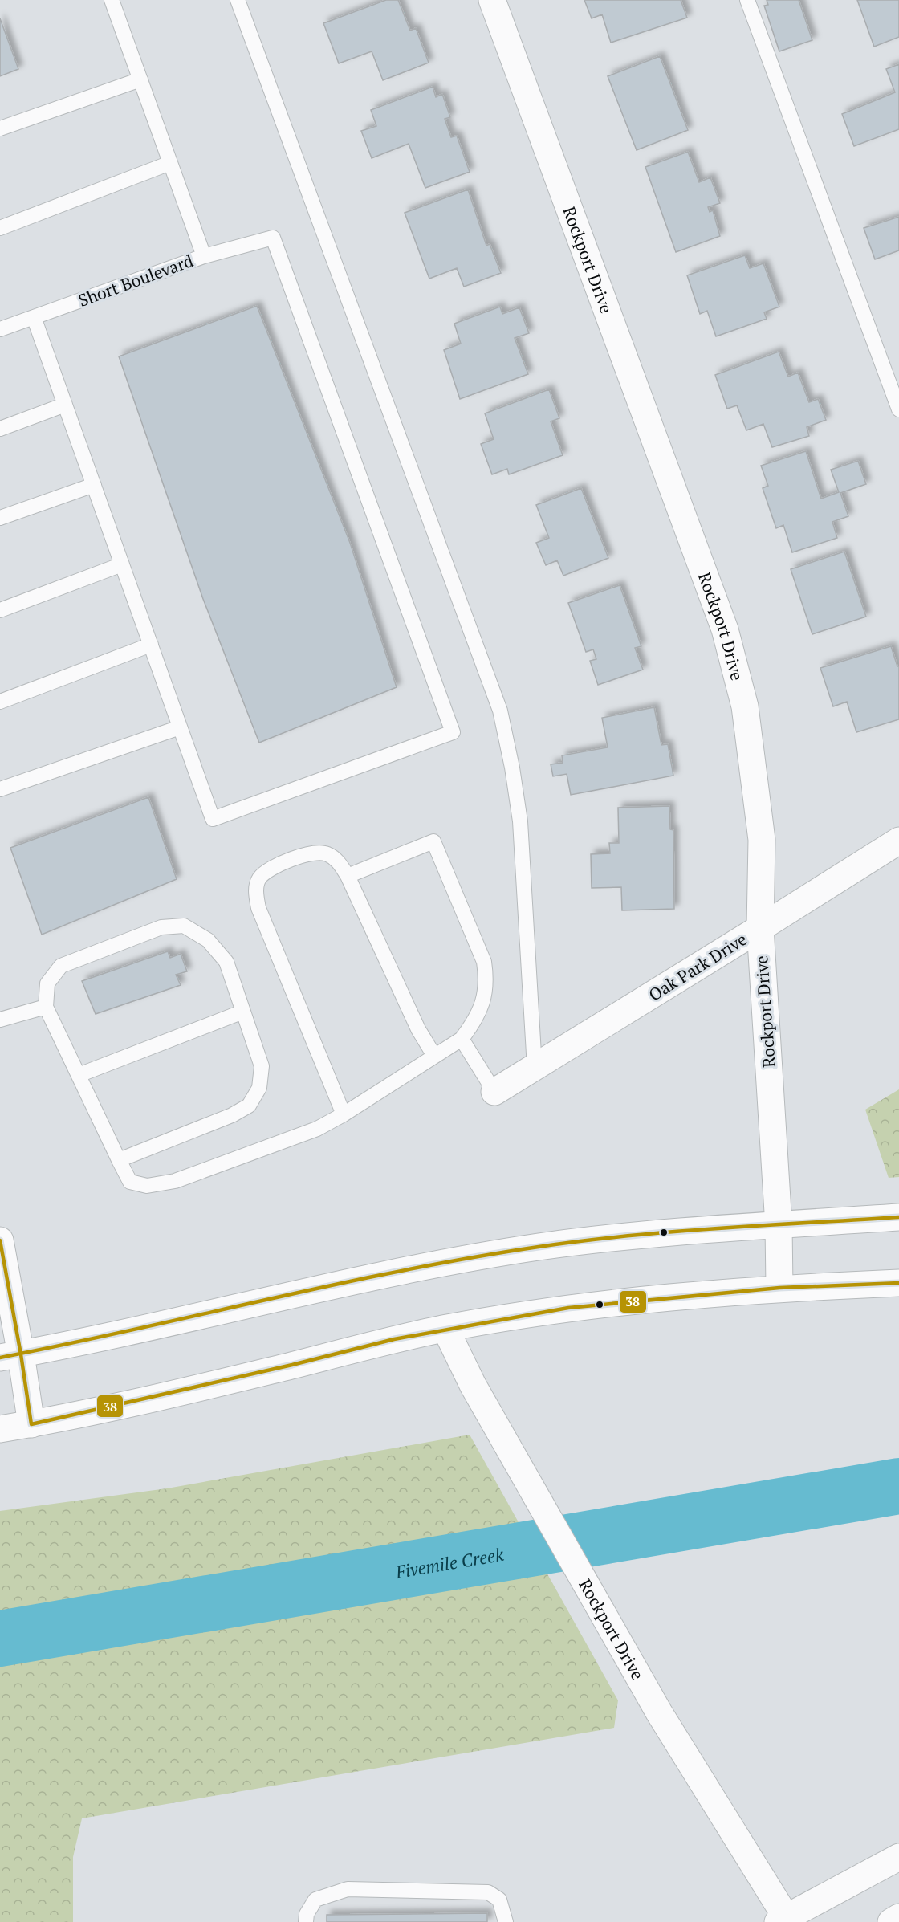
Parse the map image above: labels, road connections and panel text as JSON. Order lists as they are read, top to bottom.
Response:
{
  "streets": {
    "street": ["Rockport Drive", "Oak Park Drive"],
    "lane": ["Short Boulevard"]
  },
  "crossings": [
    ["Rockport Drive", "Oak Park Drive"]
  ],
  "water": ["Fivemile Creek"],
  "lines": ["transit line 38"]
}
